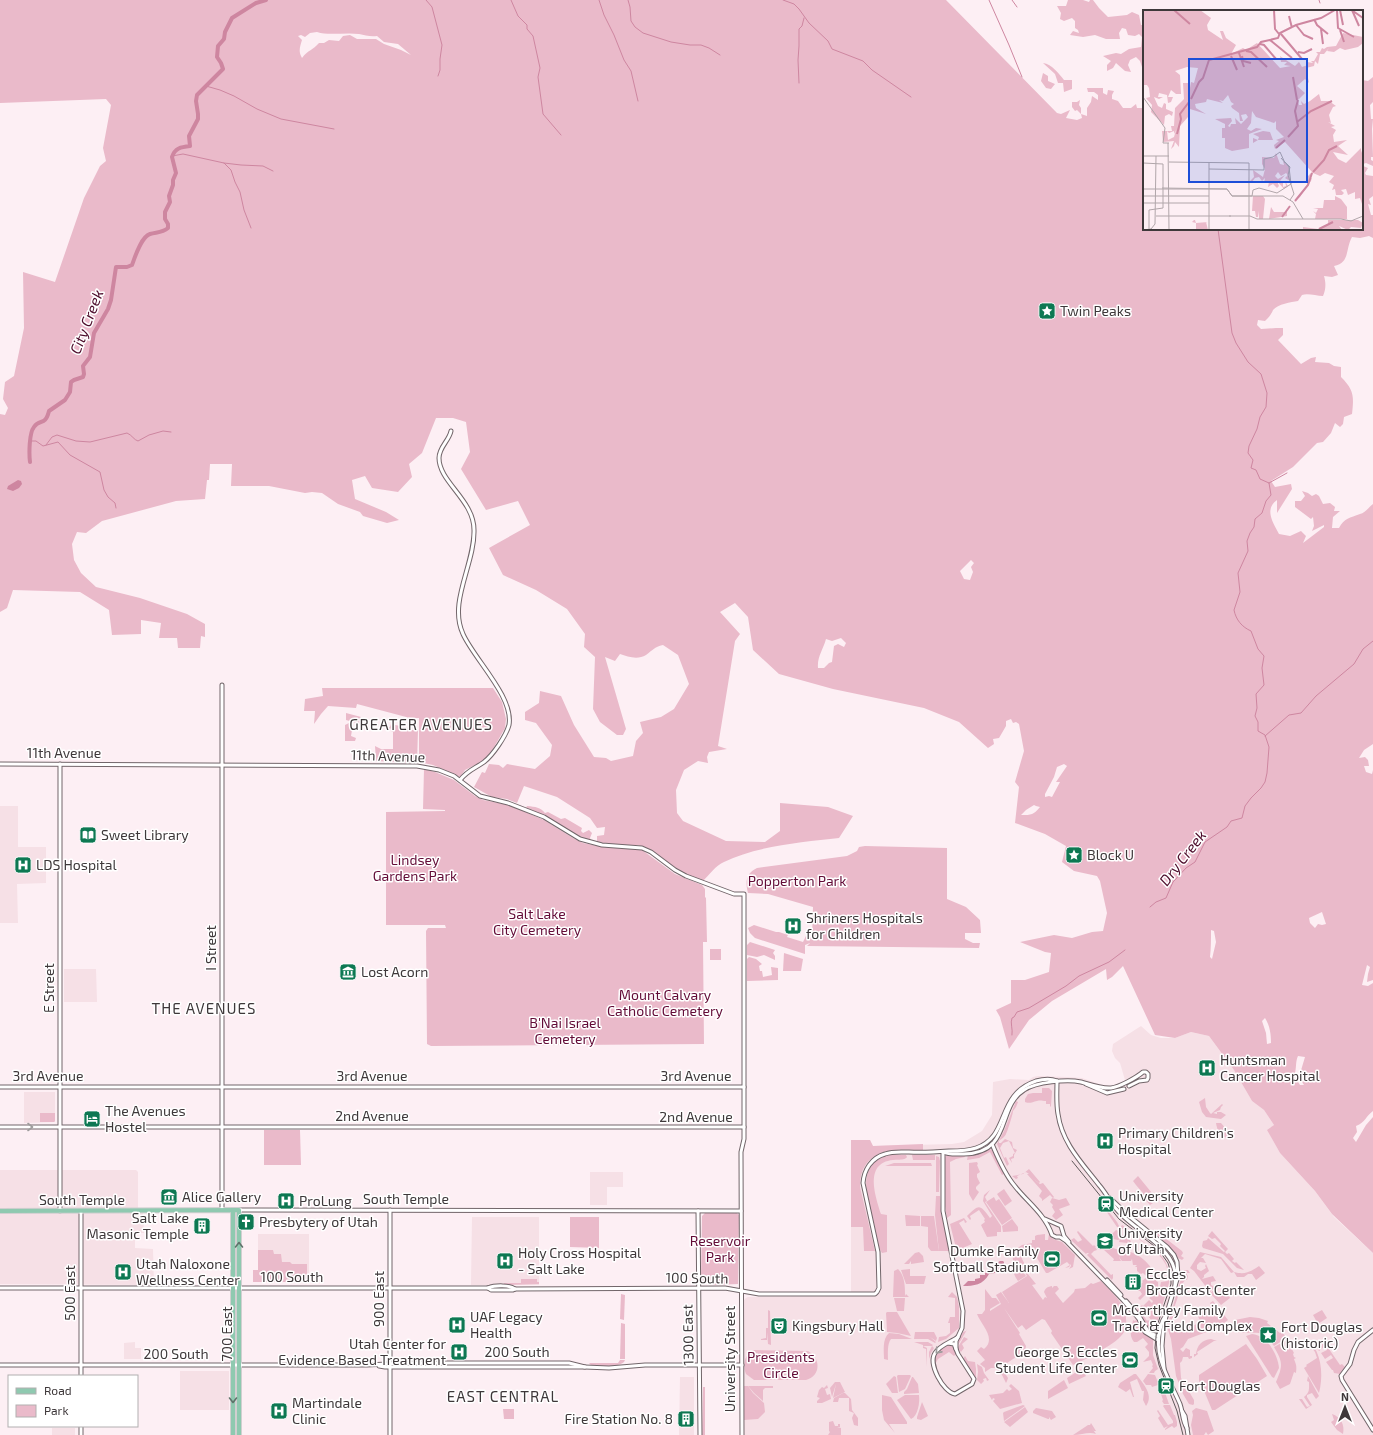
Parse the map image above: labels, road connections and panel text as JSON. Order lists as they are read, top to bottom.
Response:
{
  "streets": {
    "main road": ["South Temple", "700 East"],
    "street": [
      "11th Avenue",
      "I Street",
      "E Street",
      "3rd Avenue",
      "2nd Avenue",
      "100 South",
      "500 East",
      "900 East",
      "1300 East",
      "200 South",
      "University Street"
    ]
  },
  "crossings": [
    ["11th Avenue", "I Street"],
    ["11th Avenue", "E Street"],
    ["11th Avenue", "University Street"],
    ["I Street", "3rd Avenue"],
    ["I Street", "2nd Avenue"],
    ["I Street", "South Temple"],
    ["E Street", "3rd Avenue"],
    ["E Street", "2nd Avenue"],
    ["E Street", "South Temple"],
    ["3rd Avenue", "University Street"],
    ["2nd Avenue", "University Street"],
    ["South Temple", "500 East"],
    ["South Temple", "900 East"],
    ["South Temple", "700 East"],
    ["South Temple", "1300 East"],
    ["South Temple", "University Street"],
    ["100 South", "500 East"],
    ["100 South", "900 East"],
    ["100 South", "700 East"],
    ["100 South", "1300 East"],
    ["100 South", "University Street"],
    ["500 East", "200 South"],
    ["900 East", "200 South"],
    ["700 East", "200 South"],
    ["1300 East", "200 South"],
    ["200 South", "University Street"]
  ],
  "districts": ["GREATER AVENUES", "THE AVENUES", "EAST CENTRAL"],
  "water": ["City Creek", "Dry Creek"],
  "parks": [
    "Lindsey Gardens Park",
    "Popperton Park",
    "Salt Lake City Cemetery",
    "Mount Calvary Catholic Cemetery",
    "B'Nai Israel Cemetery",
    "Reservoir Park",
    "Presidents Circle"
  ],
  "places": {
    "place": ["Twin Peaks", "Block U", "Fort Douglas (historic)"],
    "library": ["Sweet Library"],
    "hospital": [
      "LDS Hospital",
      "Shriners Hospitals for Children",
      "Huntsman Cancer Hospital",
      "Primary Children's Hospital",
      "ProLung",
      "Holy Cross Hospital - Salt Lake",
      "Utah Naloxone Wellness Center",
      "UAF Legacy Health",
      "Utah Center for Evidence Based Treatment",
      "Martindale Clinic"
    ],
    "museum": ["Lost Acorn", "Alice Gallery"],
    "hotel": ["The Avenues Hostel"],
    "station": ["University Medical Center", "Fort Douglas"],
    "church": ["Presbytery of Utah"],
    "building": ["Salt Lake Masonic Temple", "Eccles Broadcast Center", "Fire Station No. 8"],
    "school or university": ["University of Utah"],
    "sports": ["Dumke Family Softball Stadium", "McCarthey Family Track & Field Complex", "George S. Eccles Student Life Center"],
    "theatre": ["Kingsbury Hall"]
  },
  "legend": ["Road", "Park"],
  "north": "top"
}
